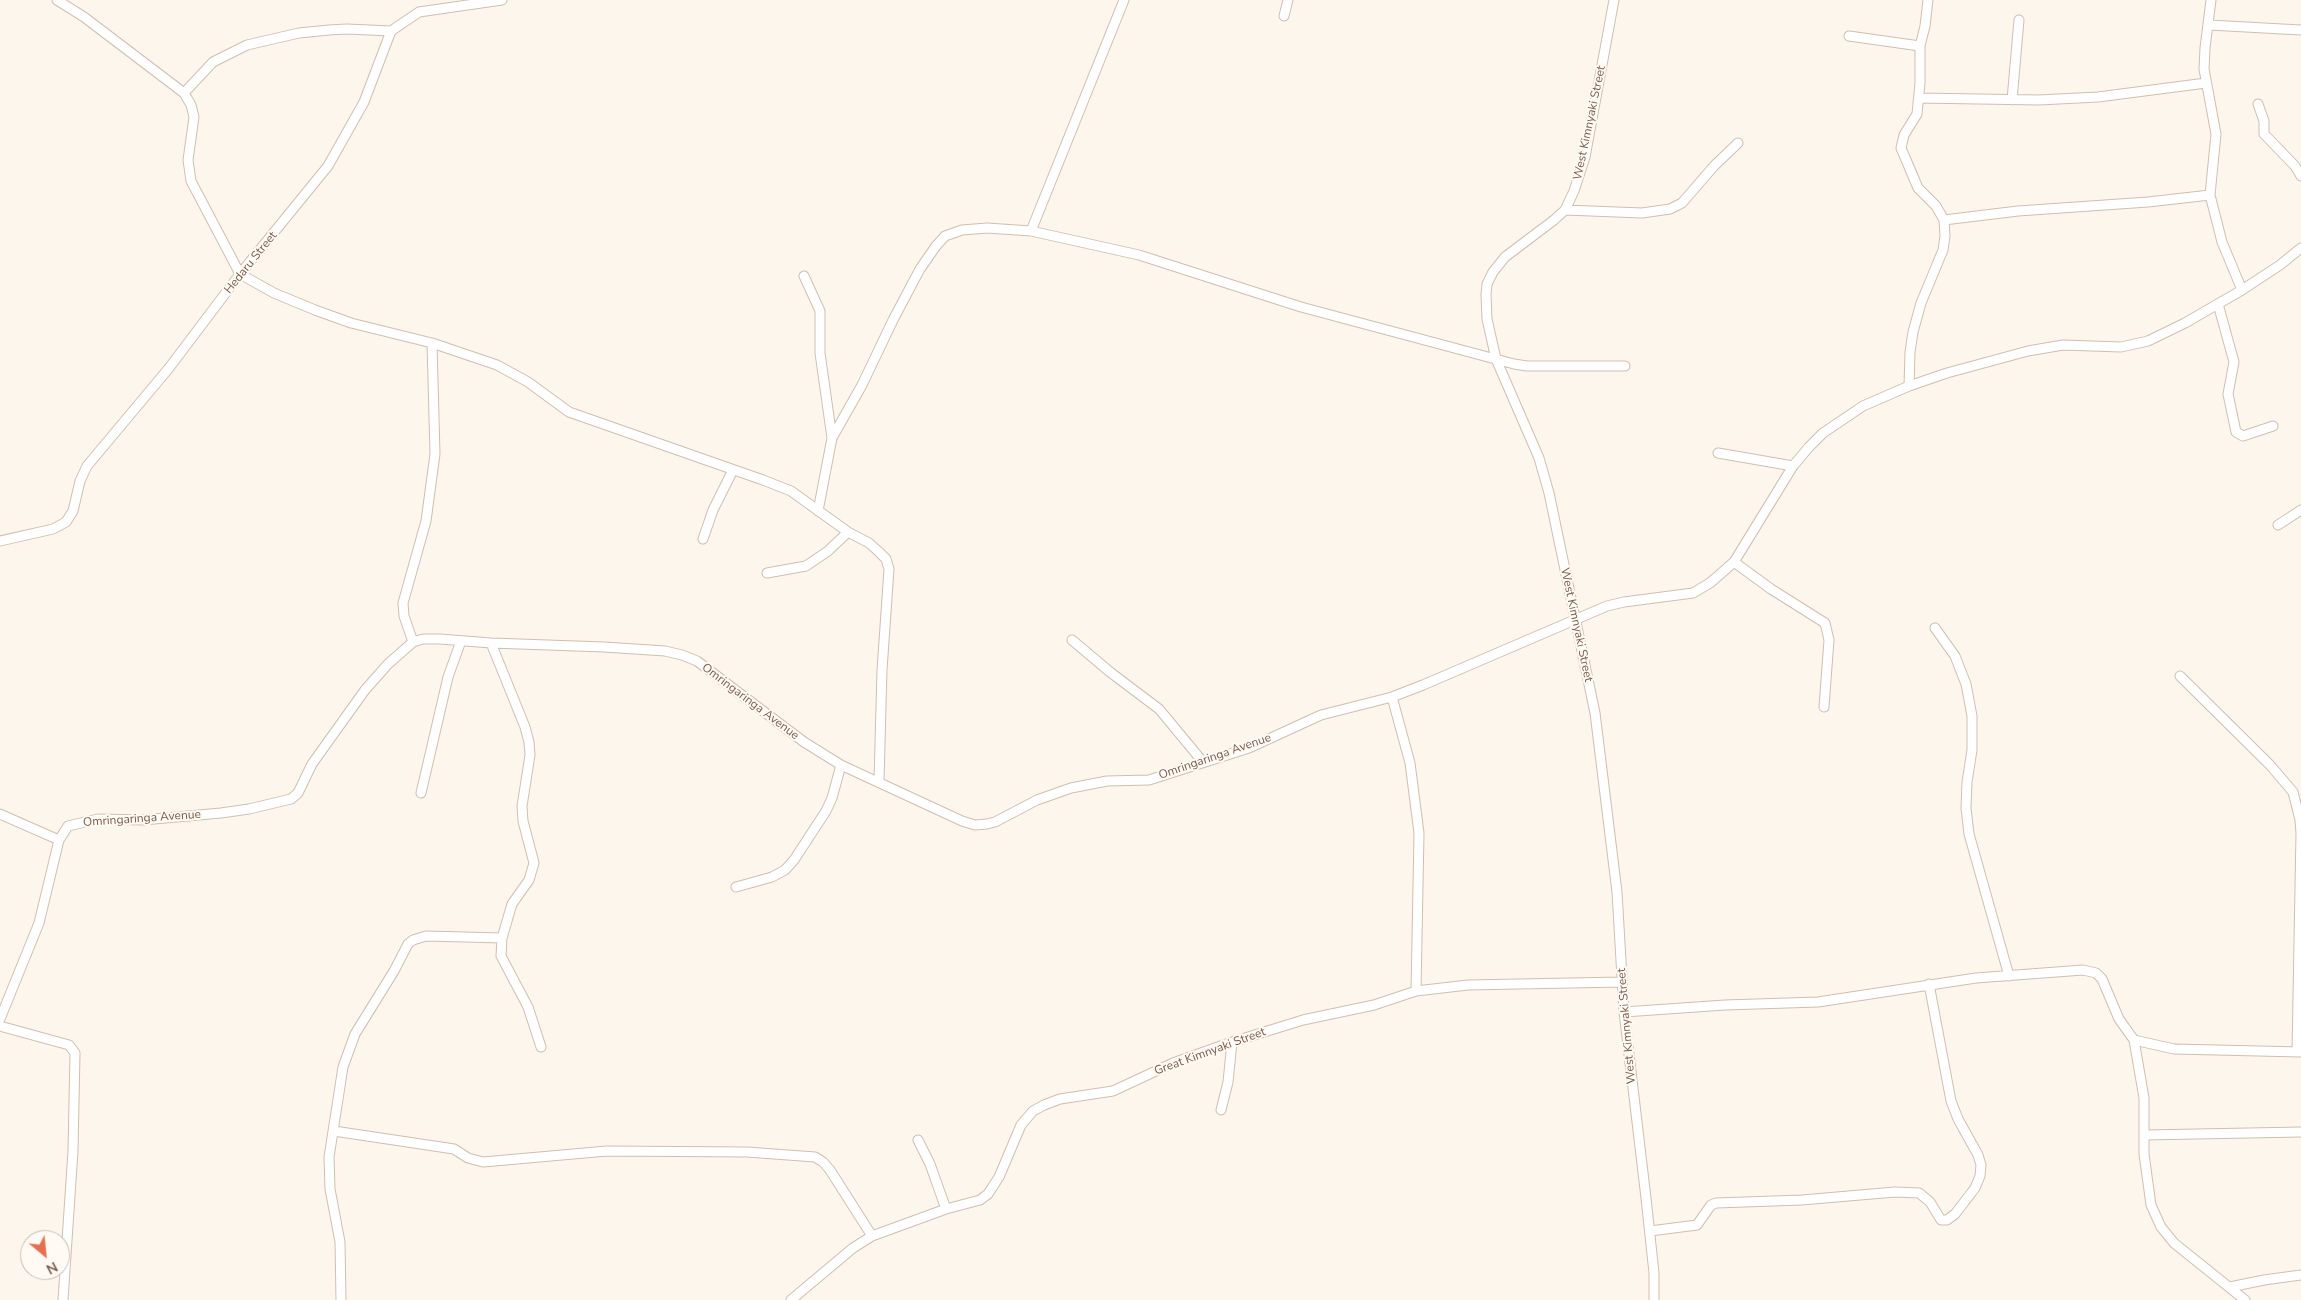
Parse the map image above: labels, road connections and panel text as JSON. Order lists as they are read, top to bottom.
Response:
{
  "streets": {
    "street": [
      "West Kimnyaki Street",
      "Hedaru Street",
      "Omringaringa Avenue",
      "Great Kimnyaki Street"
    ]
  },
  "crossings": [
    ["West Kimnyaki Street", "Omringaringa Avenue"],
    ["West Kimnyaki Street", "Great Kimnyaki Street"]
  ],
  "north": "bottom right"
}
